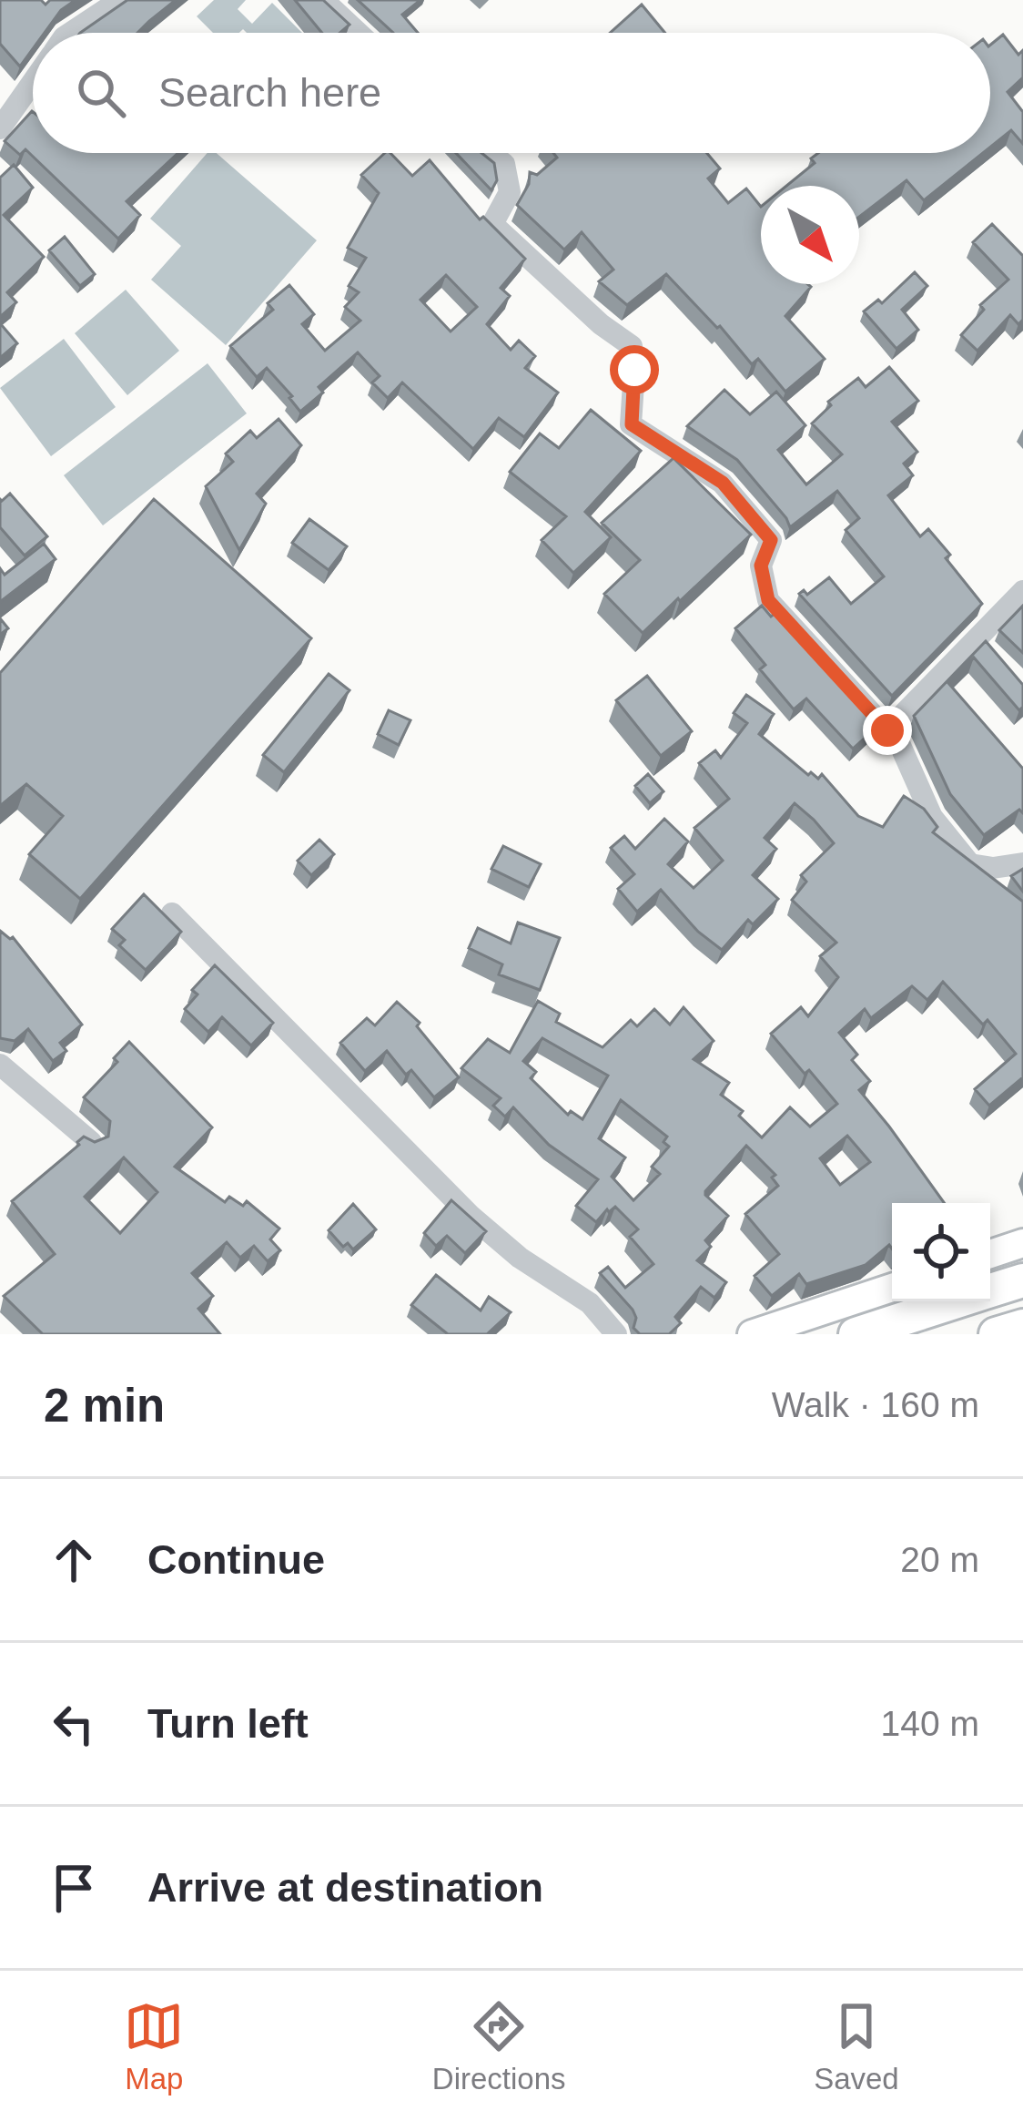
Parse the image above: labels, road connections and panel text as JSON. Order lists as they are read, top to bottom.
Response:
{
  "north": "bottom right",
  "page": {
    "search": "Search here",
    "heading": ["2 min", "Walk · 160 m"],
    "list": [
      ["Continue", "20 m"],
      ["Turn left", "140 m"],
      "Arrive at destination"
    ],
    "nav": ["Map", "Directions", "Saved"]
  }
}
